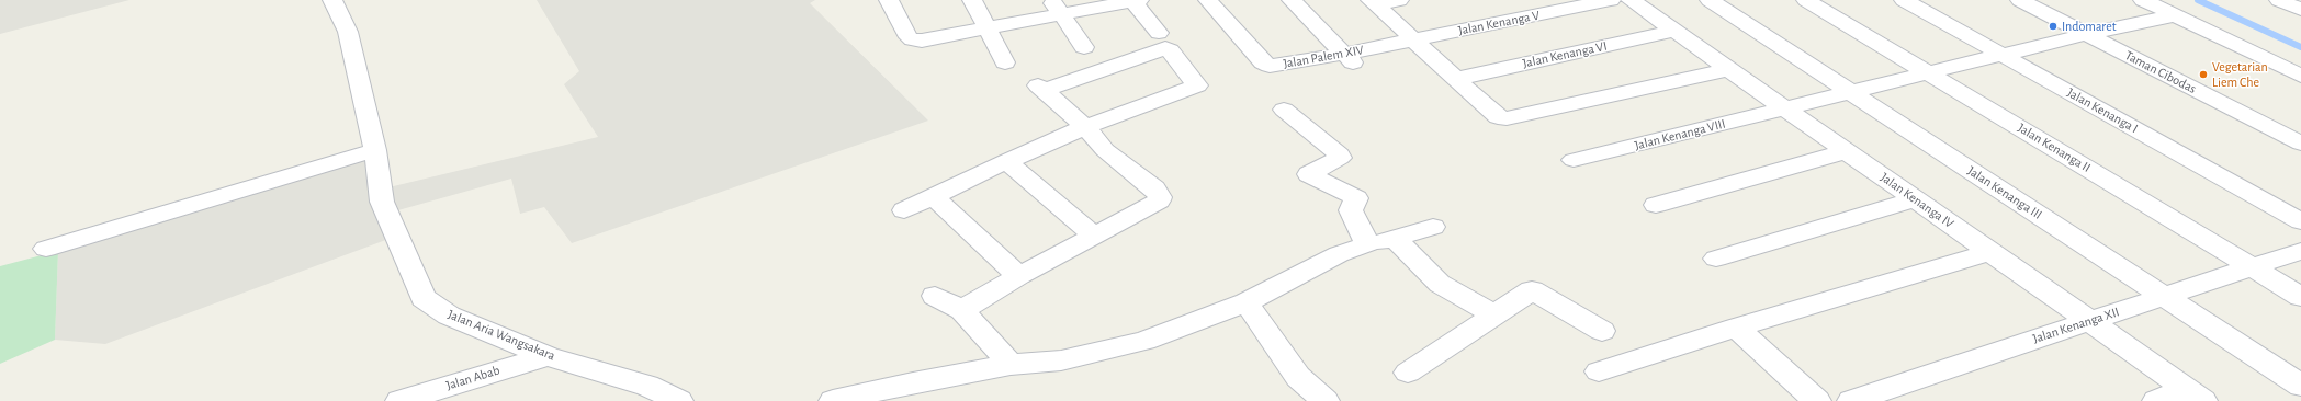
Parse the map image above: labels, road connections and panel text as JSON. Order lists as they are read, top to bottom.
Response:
{
  "streets": {
    "street": [
      "Jalan Kenanga V",
      "Jalan Kenanga VI",
      "Jalan Palem XIV",
      "Taman Cibodas",
      "Jalan Kenanga I",
      "Jalan Kenanga VIII",
      "Jalan Kenanga II",
      "Jalan Kenanga III",
      "Jalan Kenanga IV",
      "Jalan Kenanga XII",
      "Jalan Aria Wangsakara",
      "Jalan Abab"
    ]
  },
  "crossings": [
    ["Jalan Kenanga V", "Jalan Palem XIV"],
    ["Jalan Kenanga VI", "Jalan Kenanga IV"],
    ["Taman Cibodas", "Jalan Kenanga VIII"],
    ["Jalan Kenanga I", "Jalan Kenanga VIII"],
    ["Jalan Kenanga VIII", "Jalan Kenanga II"],
    ["Jalan Kenanga VIII", "Jalan Kenanga III"],
    ["Jalan Kenanga VIII", "Jalan Kenanga IV"],
    ["Jalan Kenanga II", "Jalan Kenanga XII"],
    ["Jalan Kenanga III", "Jalan Kenanga XII"],
    ["Jalan Kenanga IV", "Jalan Kenanga XII"],
    ["Jalan Aria Wangsakara", "Jalan Abab"]
  ],
  "places": ["Indomaret", "Vegetarian Liem Che"]
}
